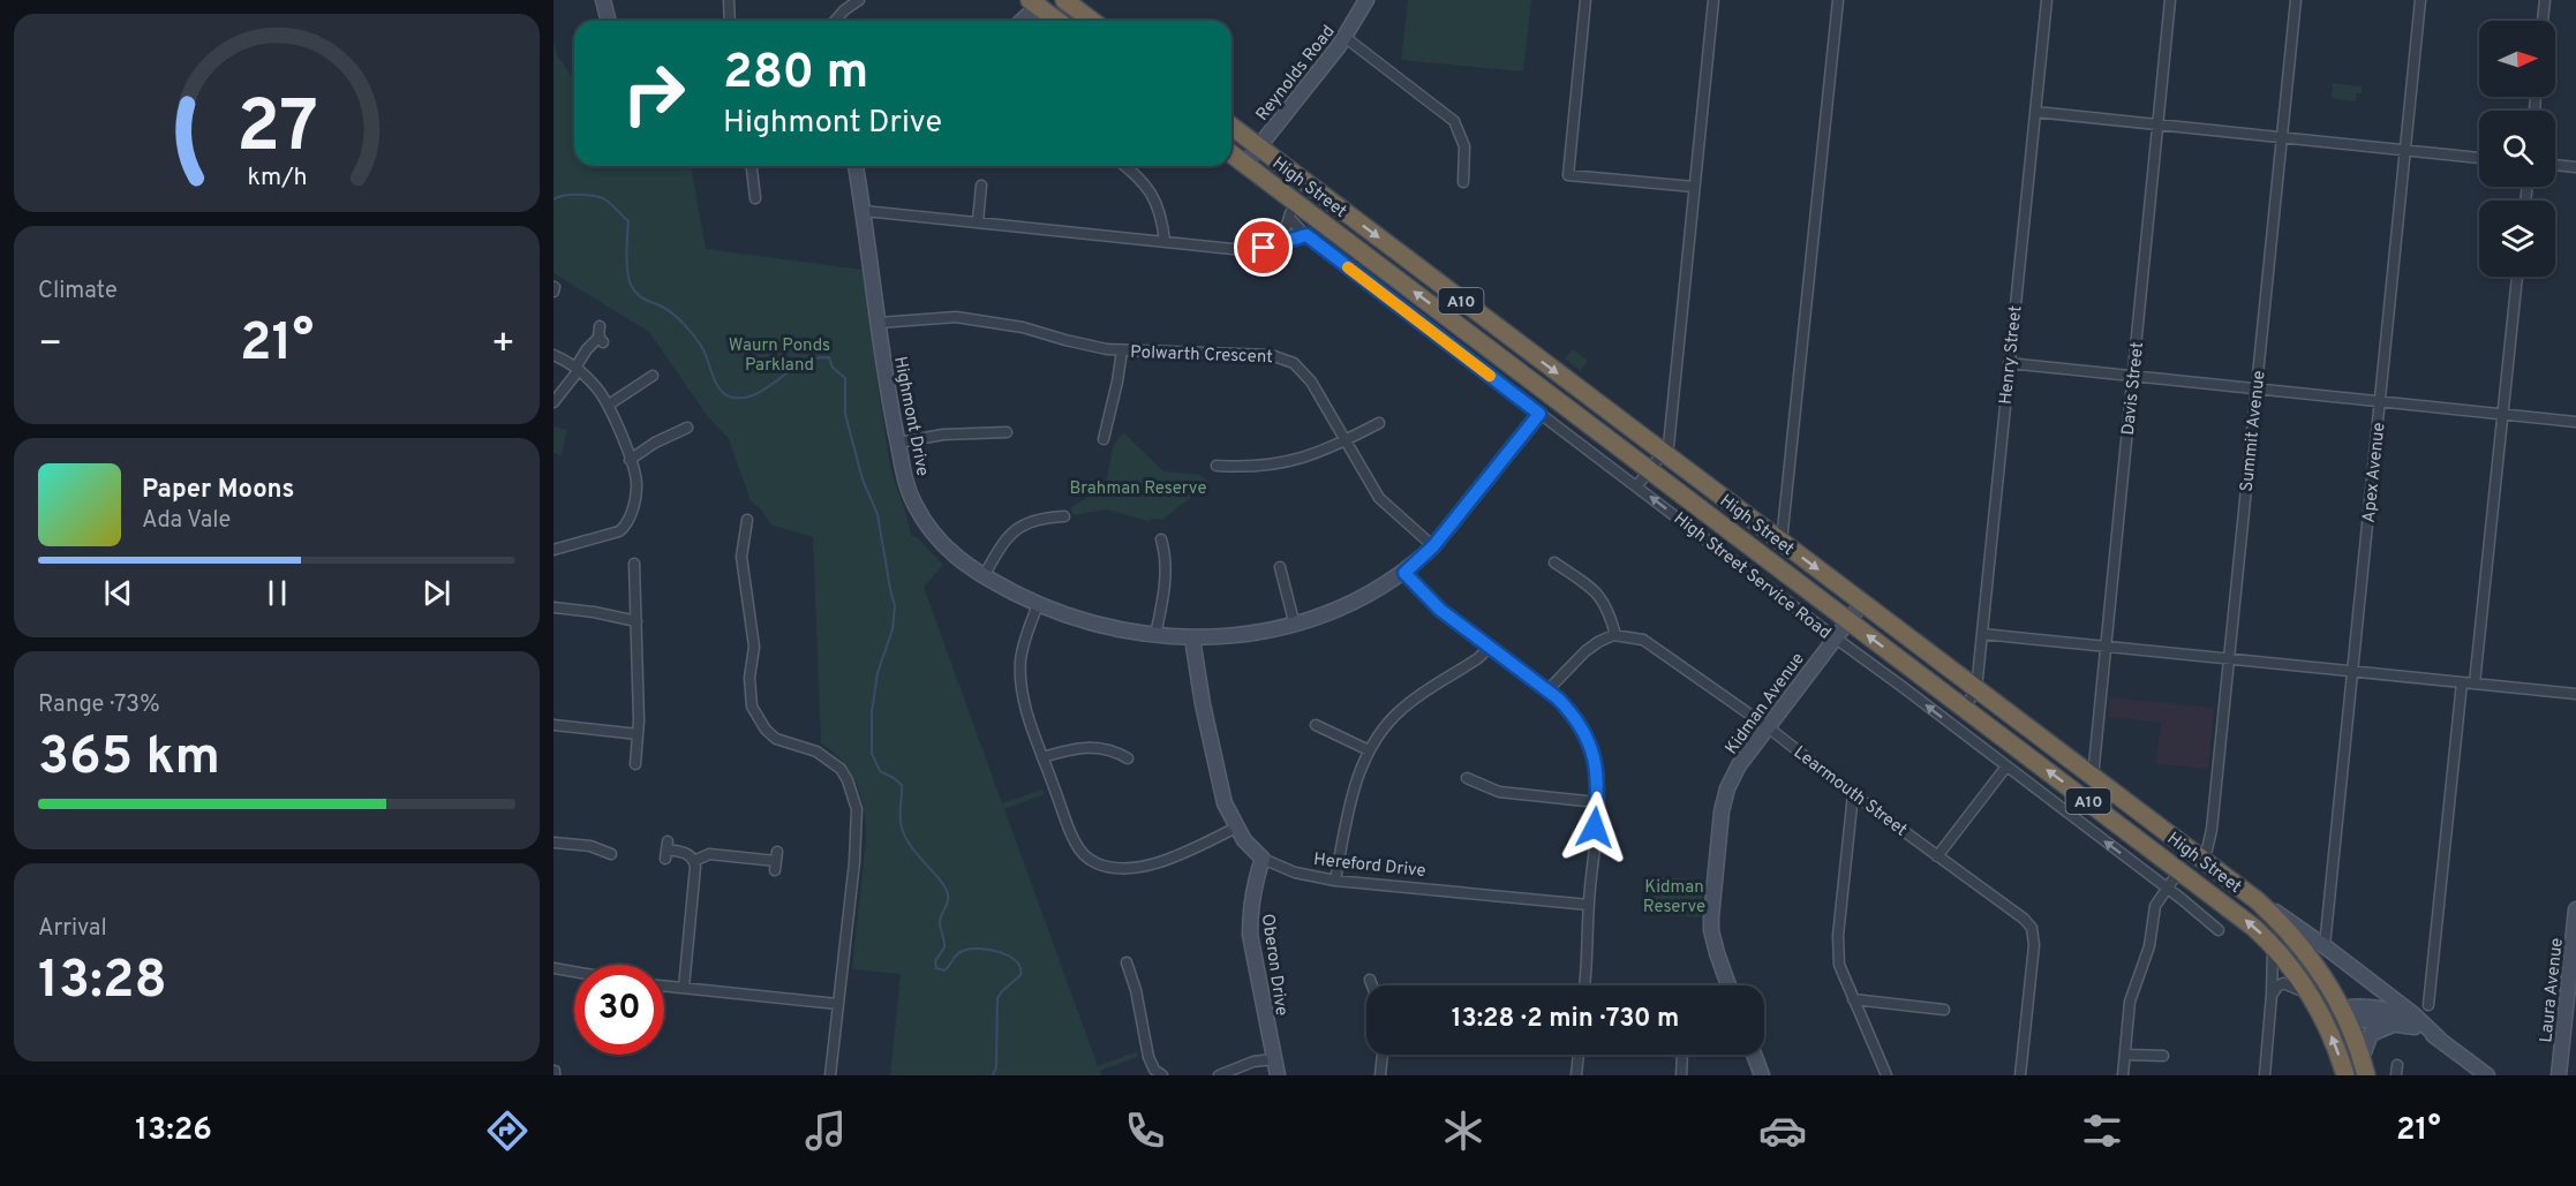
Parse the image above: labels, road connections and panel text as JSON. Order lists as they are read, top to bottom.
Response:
{
  "streets": {
    "highway": ["High Street", "A10"],
    "street": [
      "Reynolds Road",
      "Polwarth Crescent",
      "Henry Street",
      "Davis Street",
      "Highmont Drive",
      "Summit Avenue",
      "Apex Avenue",
      "High Street Service Road",
      "Kidman Avenue",
      "Learmouth Street",
      "Hereford Drive",
      "Oberon Drive",
      "Laura Avenue"
    ]
  },
  "crossings": [
    ["Reynolds Road", "High Street"],
    ["Reynolds Road", "A10"],
    ["High Street", "A10"],
    ["High Street", "Henry Street"],
    ["High Street", "Davis Street"],
    ["High Street", "Summit Avenue"],
    ["High Street", "Apex Avenue"],
    ["High Street", "Kidman Avenue"],
    ["Polwarth Crescent", "Highmont Drive"],
    ["Highmont Drive", "High Street Service Road"],
    ["Highmont Drive", "Hereford Drive"],
    ["High Street Service Road", "Kidman Avenue"],
    ["Kidman Avenue", "Learmouth Street"],
    ["Hereford Drive", "Oberon Drive"]
  ],
  "one_way": ["High Street Service Road"],
  "parks": ["Waurn Ponds Parkland", "Brahman Reserve", "Kidman Reserve"],
  "north": "right",
  "page": {
    "turn": ["280 m", "Highmont Drive"],
    "tile": [
      "Climate",
      ["Range · 73%", "365 km"],
      ["Arrival", "13:28"]
    ],
    "heat": ["−", "21°", "+"],
    "song": ["Paper Moons", "Ada Vale"],
    "limit": "30",
    "trip": "13:28 · 2 min · 730 m",
    "tabs": ["13:26", "21°"],
    "gauge": ["27", "km/h"]
  }
}
